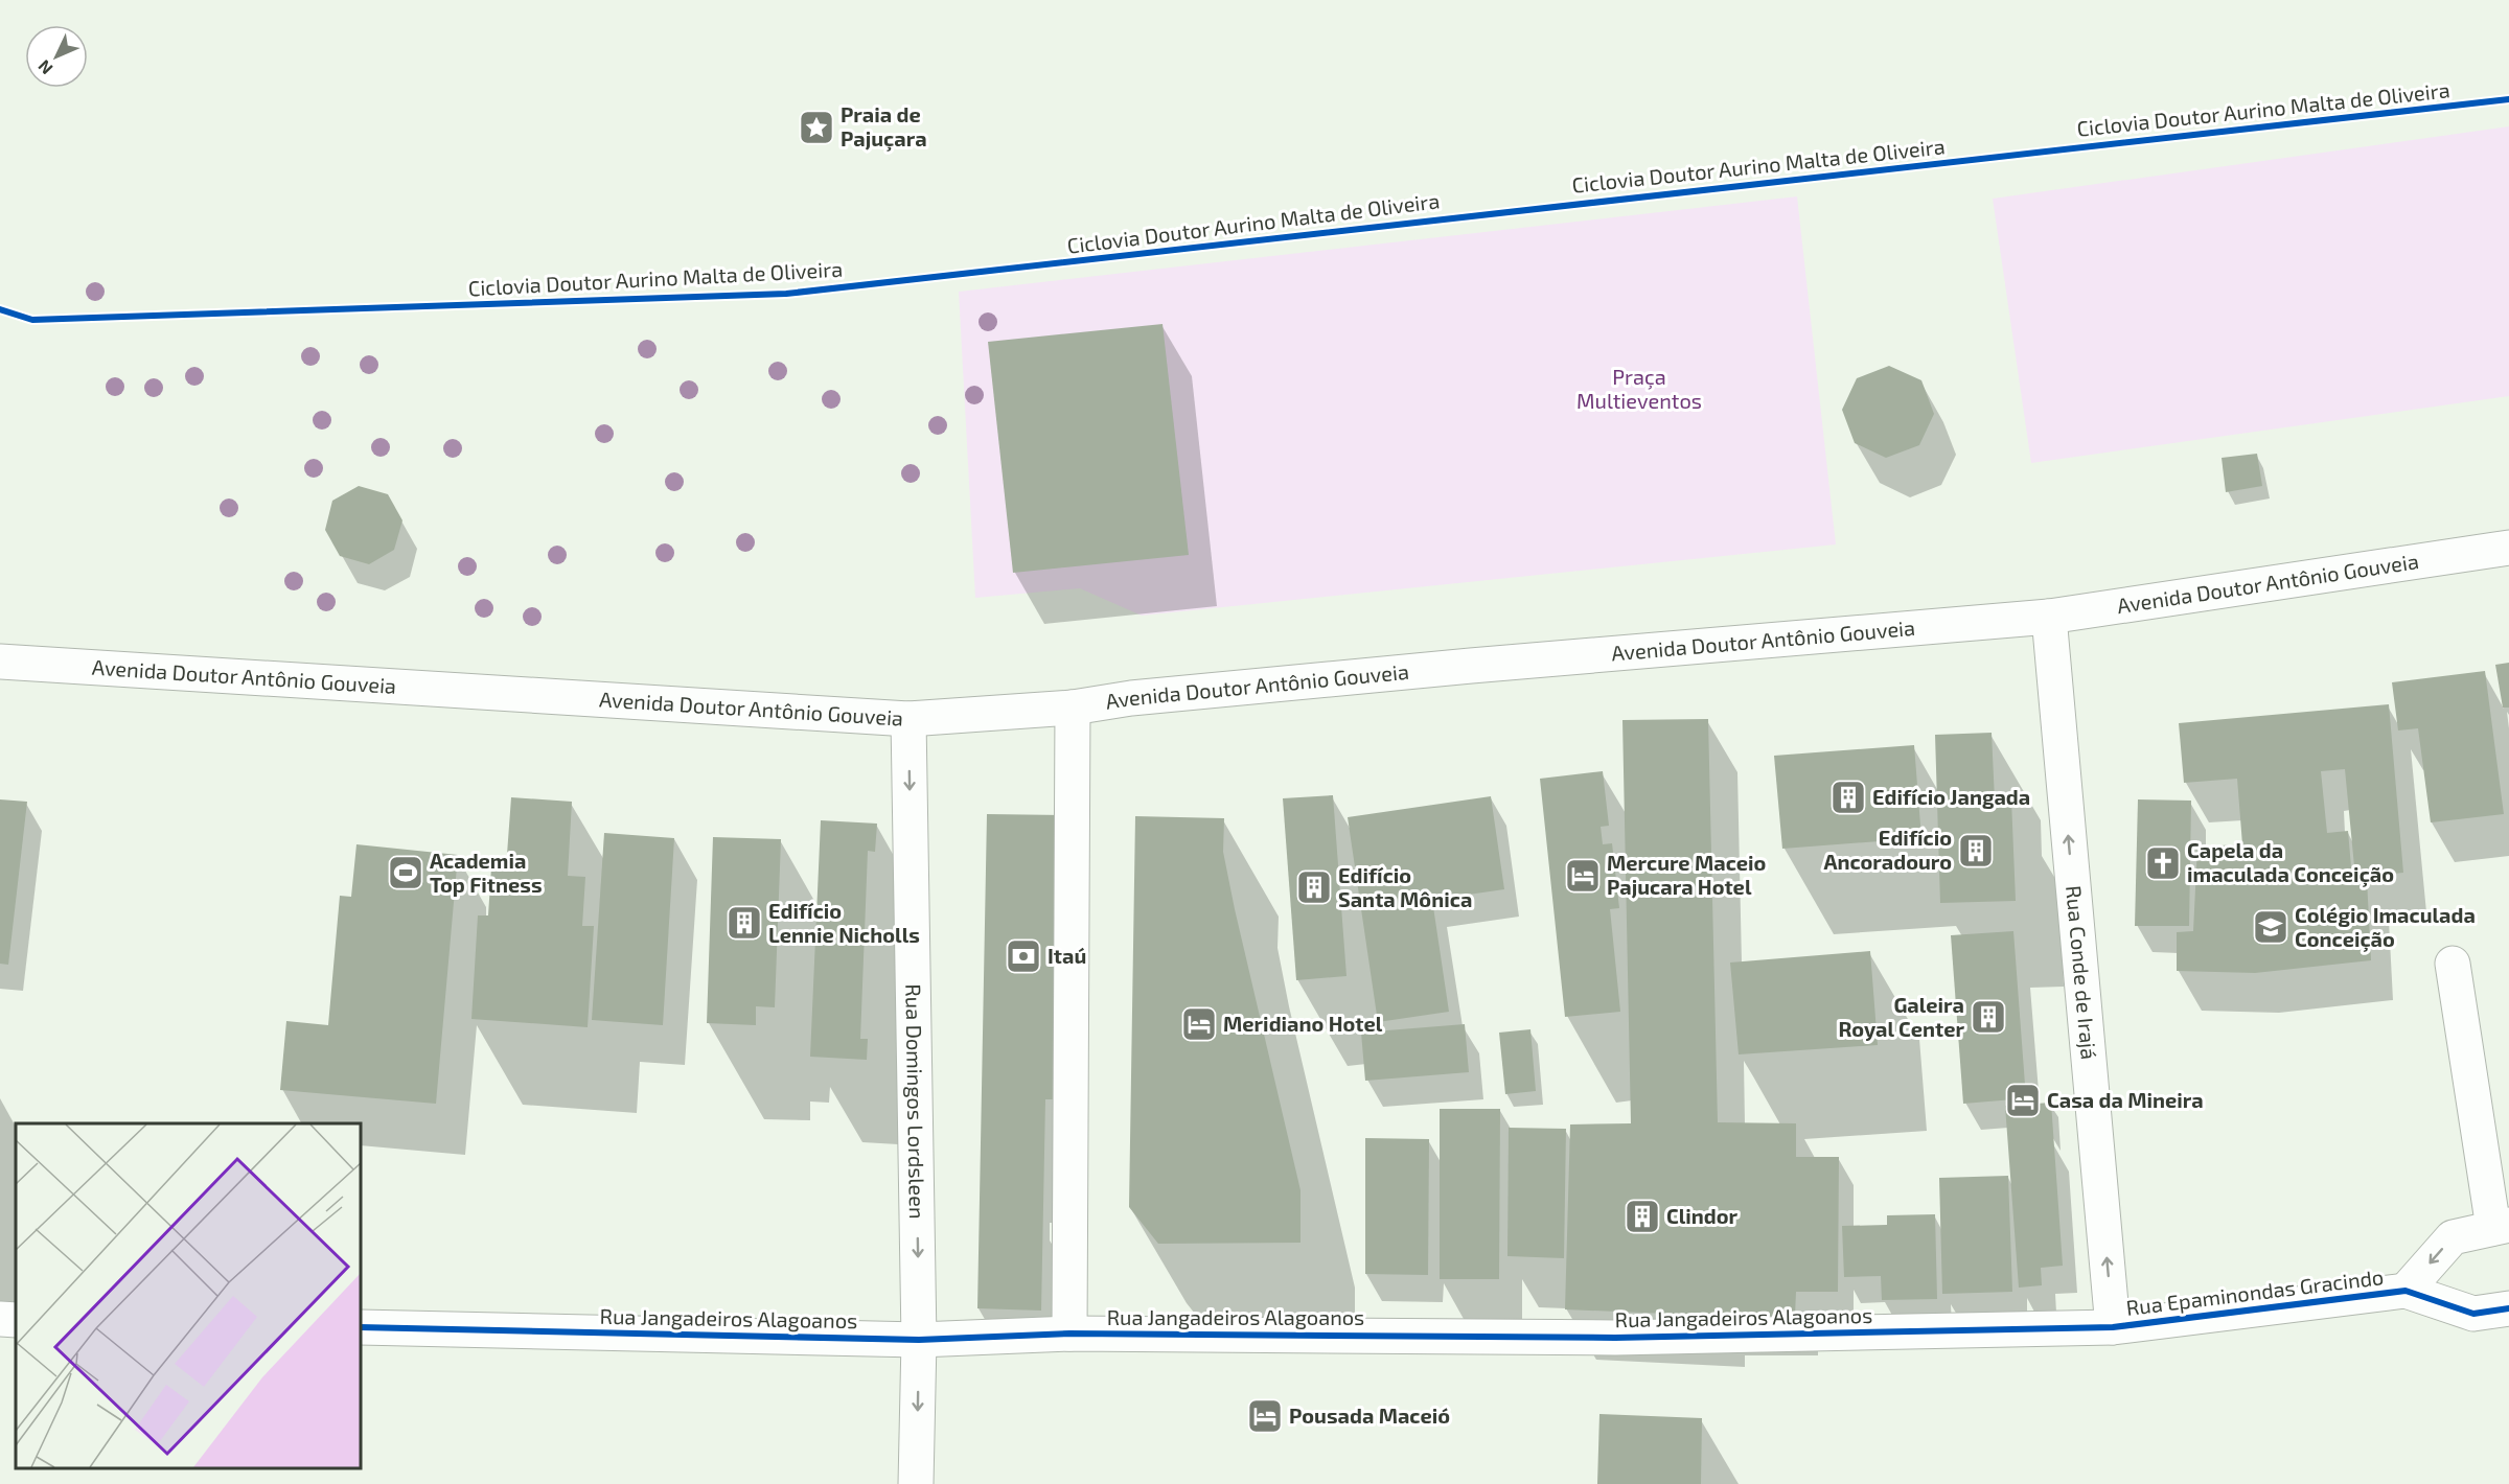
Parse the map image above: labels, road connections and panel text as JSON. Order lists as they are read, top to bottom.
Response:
{
  "streets": {
    "street": [
      "Avenida Doutor Antônio Gouveia",
      "Rua Conde de Irajá",
      "Rua Domingos Lordsleen",
      "Rua Epaminondas Gracindo",
      "Rua Jangadeiros Alagoanos"
    ],
    "cycle path": ["Ciclovia Doutor Aurino Malta de Oliveira"]
  },
  "crossings": [
    ["Avenida Doutor Antônio Gouveia", "Rua Conde de Irajá"],
    ["Avenida Doutor Antônio Gouveia", "Rua Domingos Lordsleen"],
    ["Rua Conde de Irajá", "Rua Epaminondas Gracindo"],
    ["Rua Conde de Irajá", "Rua Jangadeiros Alagoanos"],
    ["Rua Domingos Lordsleen", "Rua Jangadeiros Alagoanos"],
    ["Rua Epaminondas Gracindo", "Rua Jangadeiros Alagoanos"]
  ],
  "one_way": ["Rua Conde de Irajá"],
  "parks": ["Praça Multieventos"],
  "places": {
    "place": ["Praia de Pajuçara"],
    "building": [
      "Edifício Jangada",
      "Edifício Ancoradouro",
      "Edifício Santa Mônica",
      "Edifício Lennie Nicholls",
      "Galeira Royal Center",
      "Clindor"
    ],
    "church": ["Capela da imaculada Conceição"],
    "sports": ["Academia Top Fitness"],
    "hotel": [
      "Mercure Maceio Pajucara Hotel",
      "Meridiano Hotel",
      "Casa da Mineira",
      "Pousada Maceió"
    ],
    "school or university": ["Colégio Imaculada Conceição"],
    "bank": ["Itaú"]
  },
  "north": "bottom left"
}
